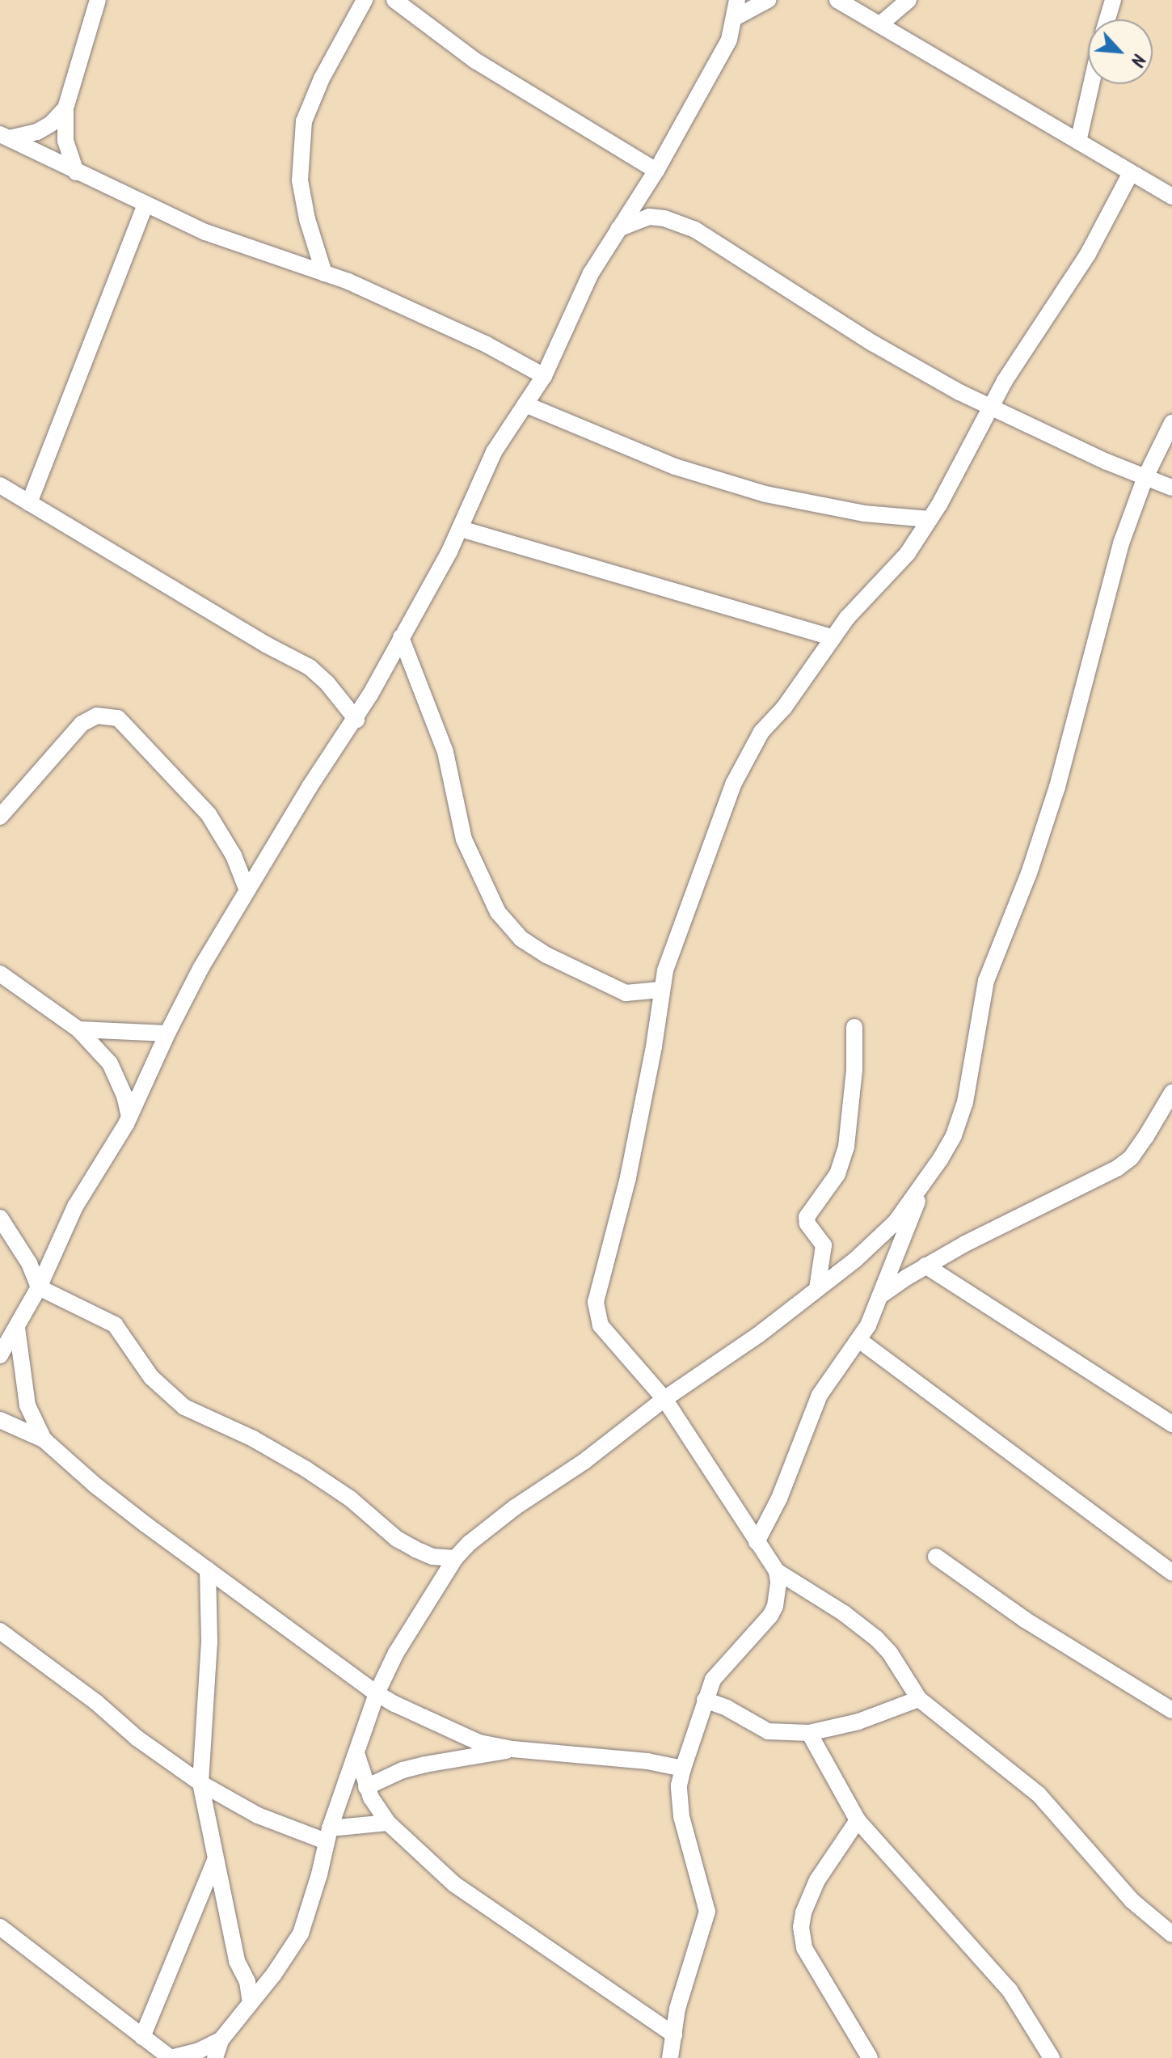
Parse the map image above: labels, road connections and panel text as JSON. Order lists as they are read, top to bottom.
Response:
{
  "north": "bottom right"
}
